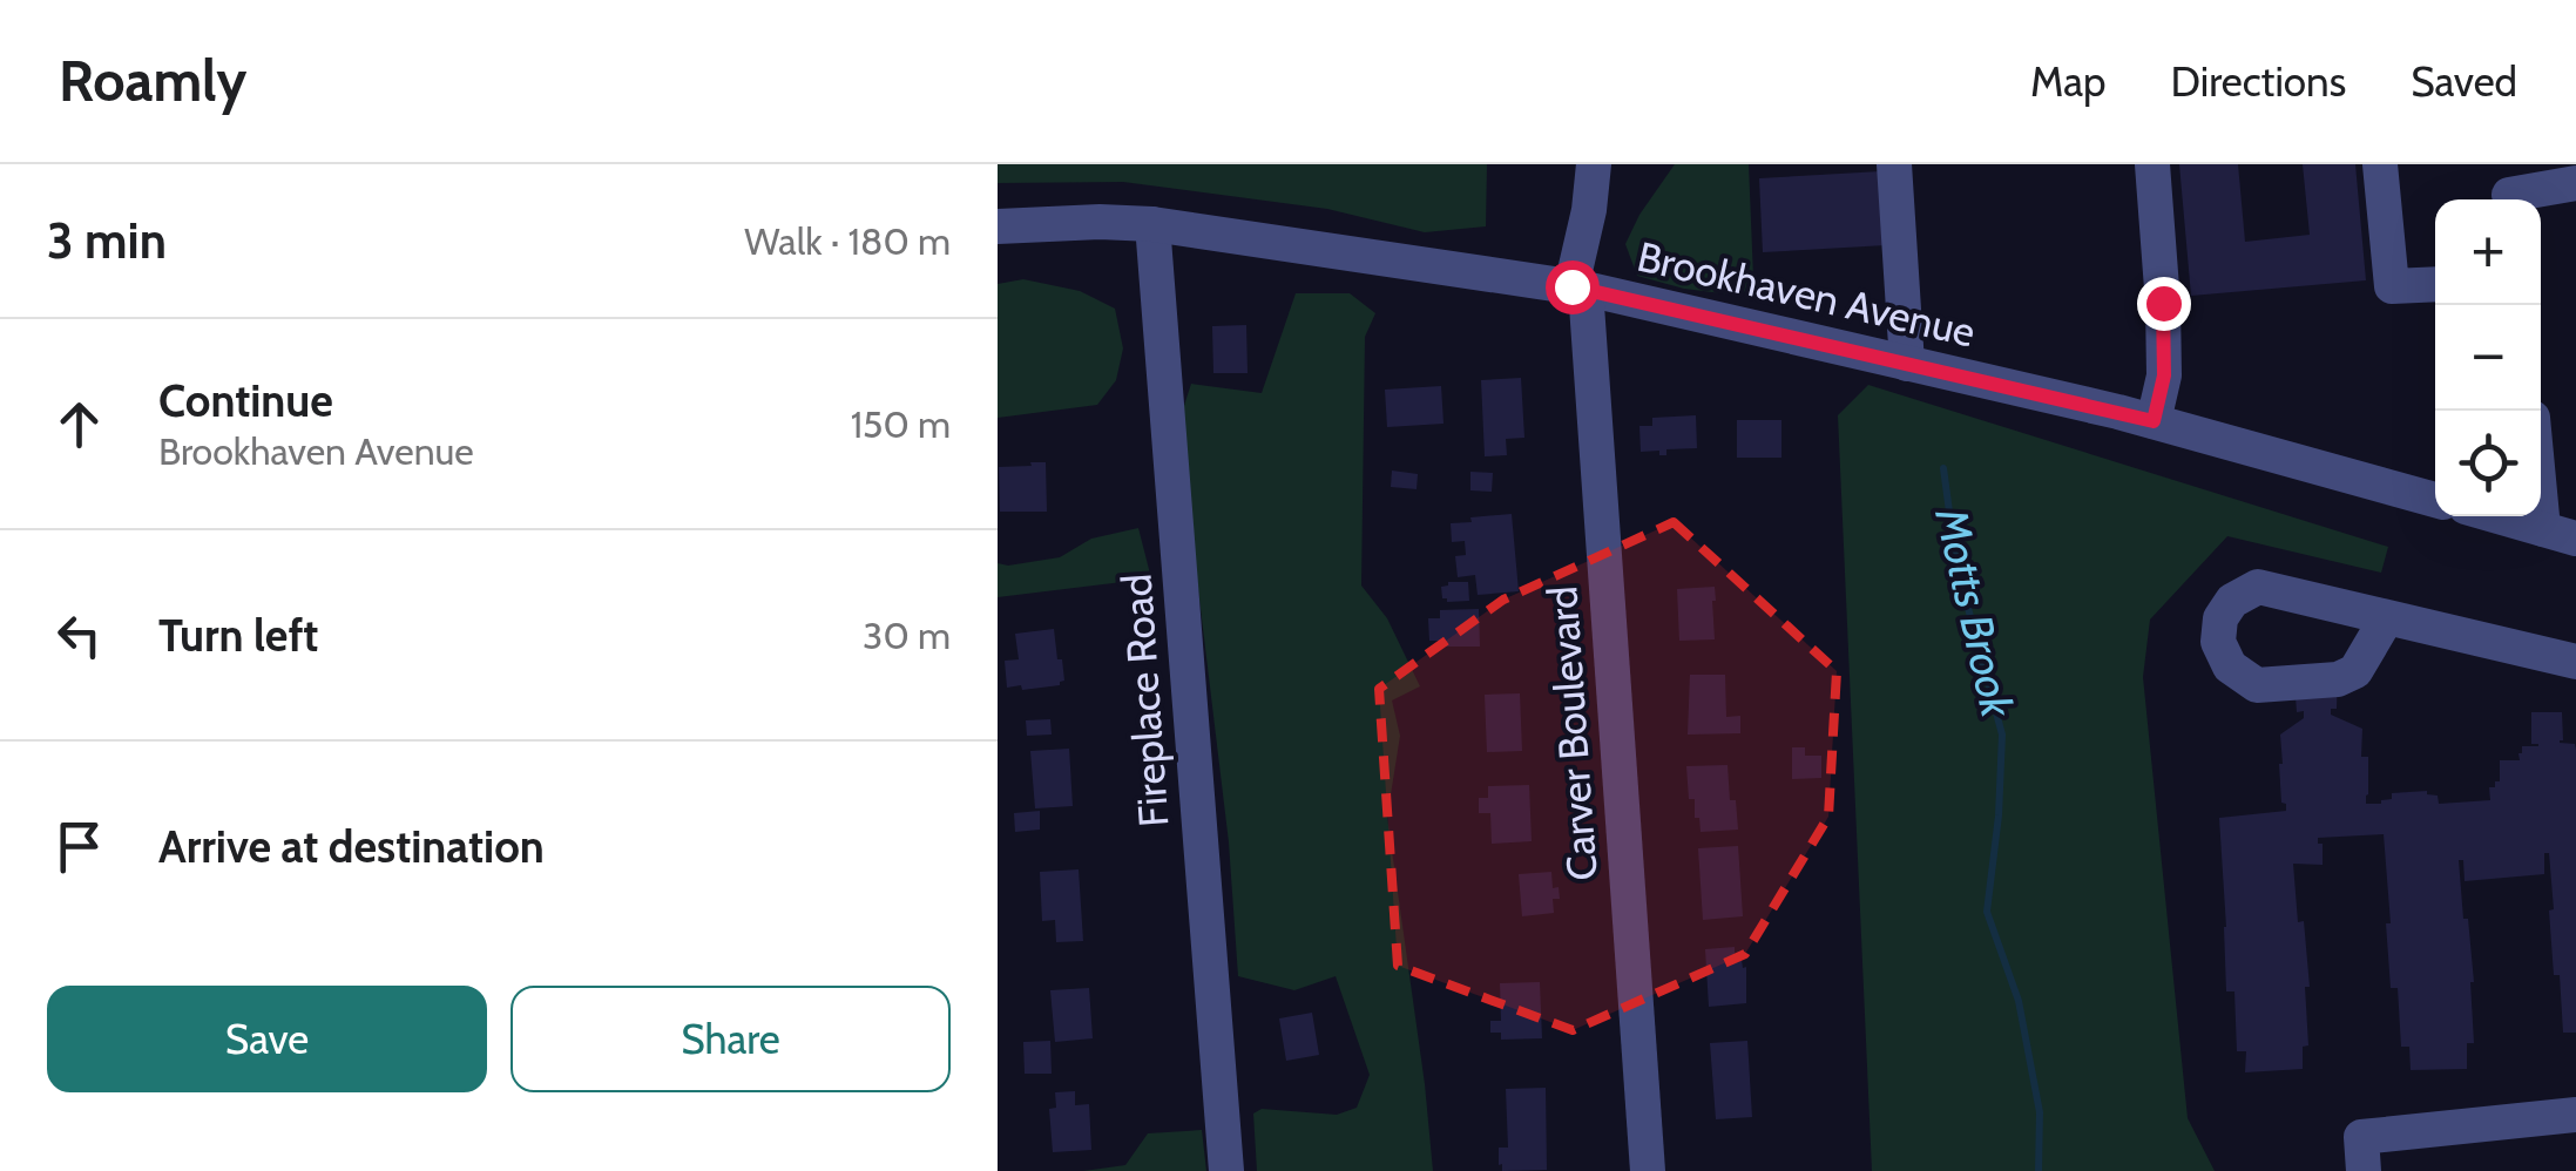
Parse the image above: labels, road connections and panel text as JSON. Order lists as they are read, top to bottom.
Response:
{
  "streets": {
    "street": ["Brookhaven Avenue", "Fireplace Road", "Carver Boulevard"]
  },
  "crossings": [
    ["Brookhaven Avenue", "Fireplace Road"],
    ["Brookhaven Avenue", "Carver Boulevard"]
  ],
  "water": ["Motts Brook"],
  "page": {
    "header": "Roamly",
    "nav": ["Map", "Directions", "Saved"],
    "heading": ["3 min", "Walk · 180 m"],
    "map_buttons": ["+", "−"],
    "list": [
      ["Continue", "Brookhaven Avenue", "150 m"],
      ["Turn left", "30 m"],
      "Arrive at destination"
    ],
    "buttons": ["Save", "Share"]
  }
}
